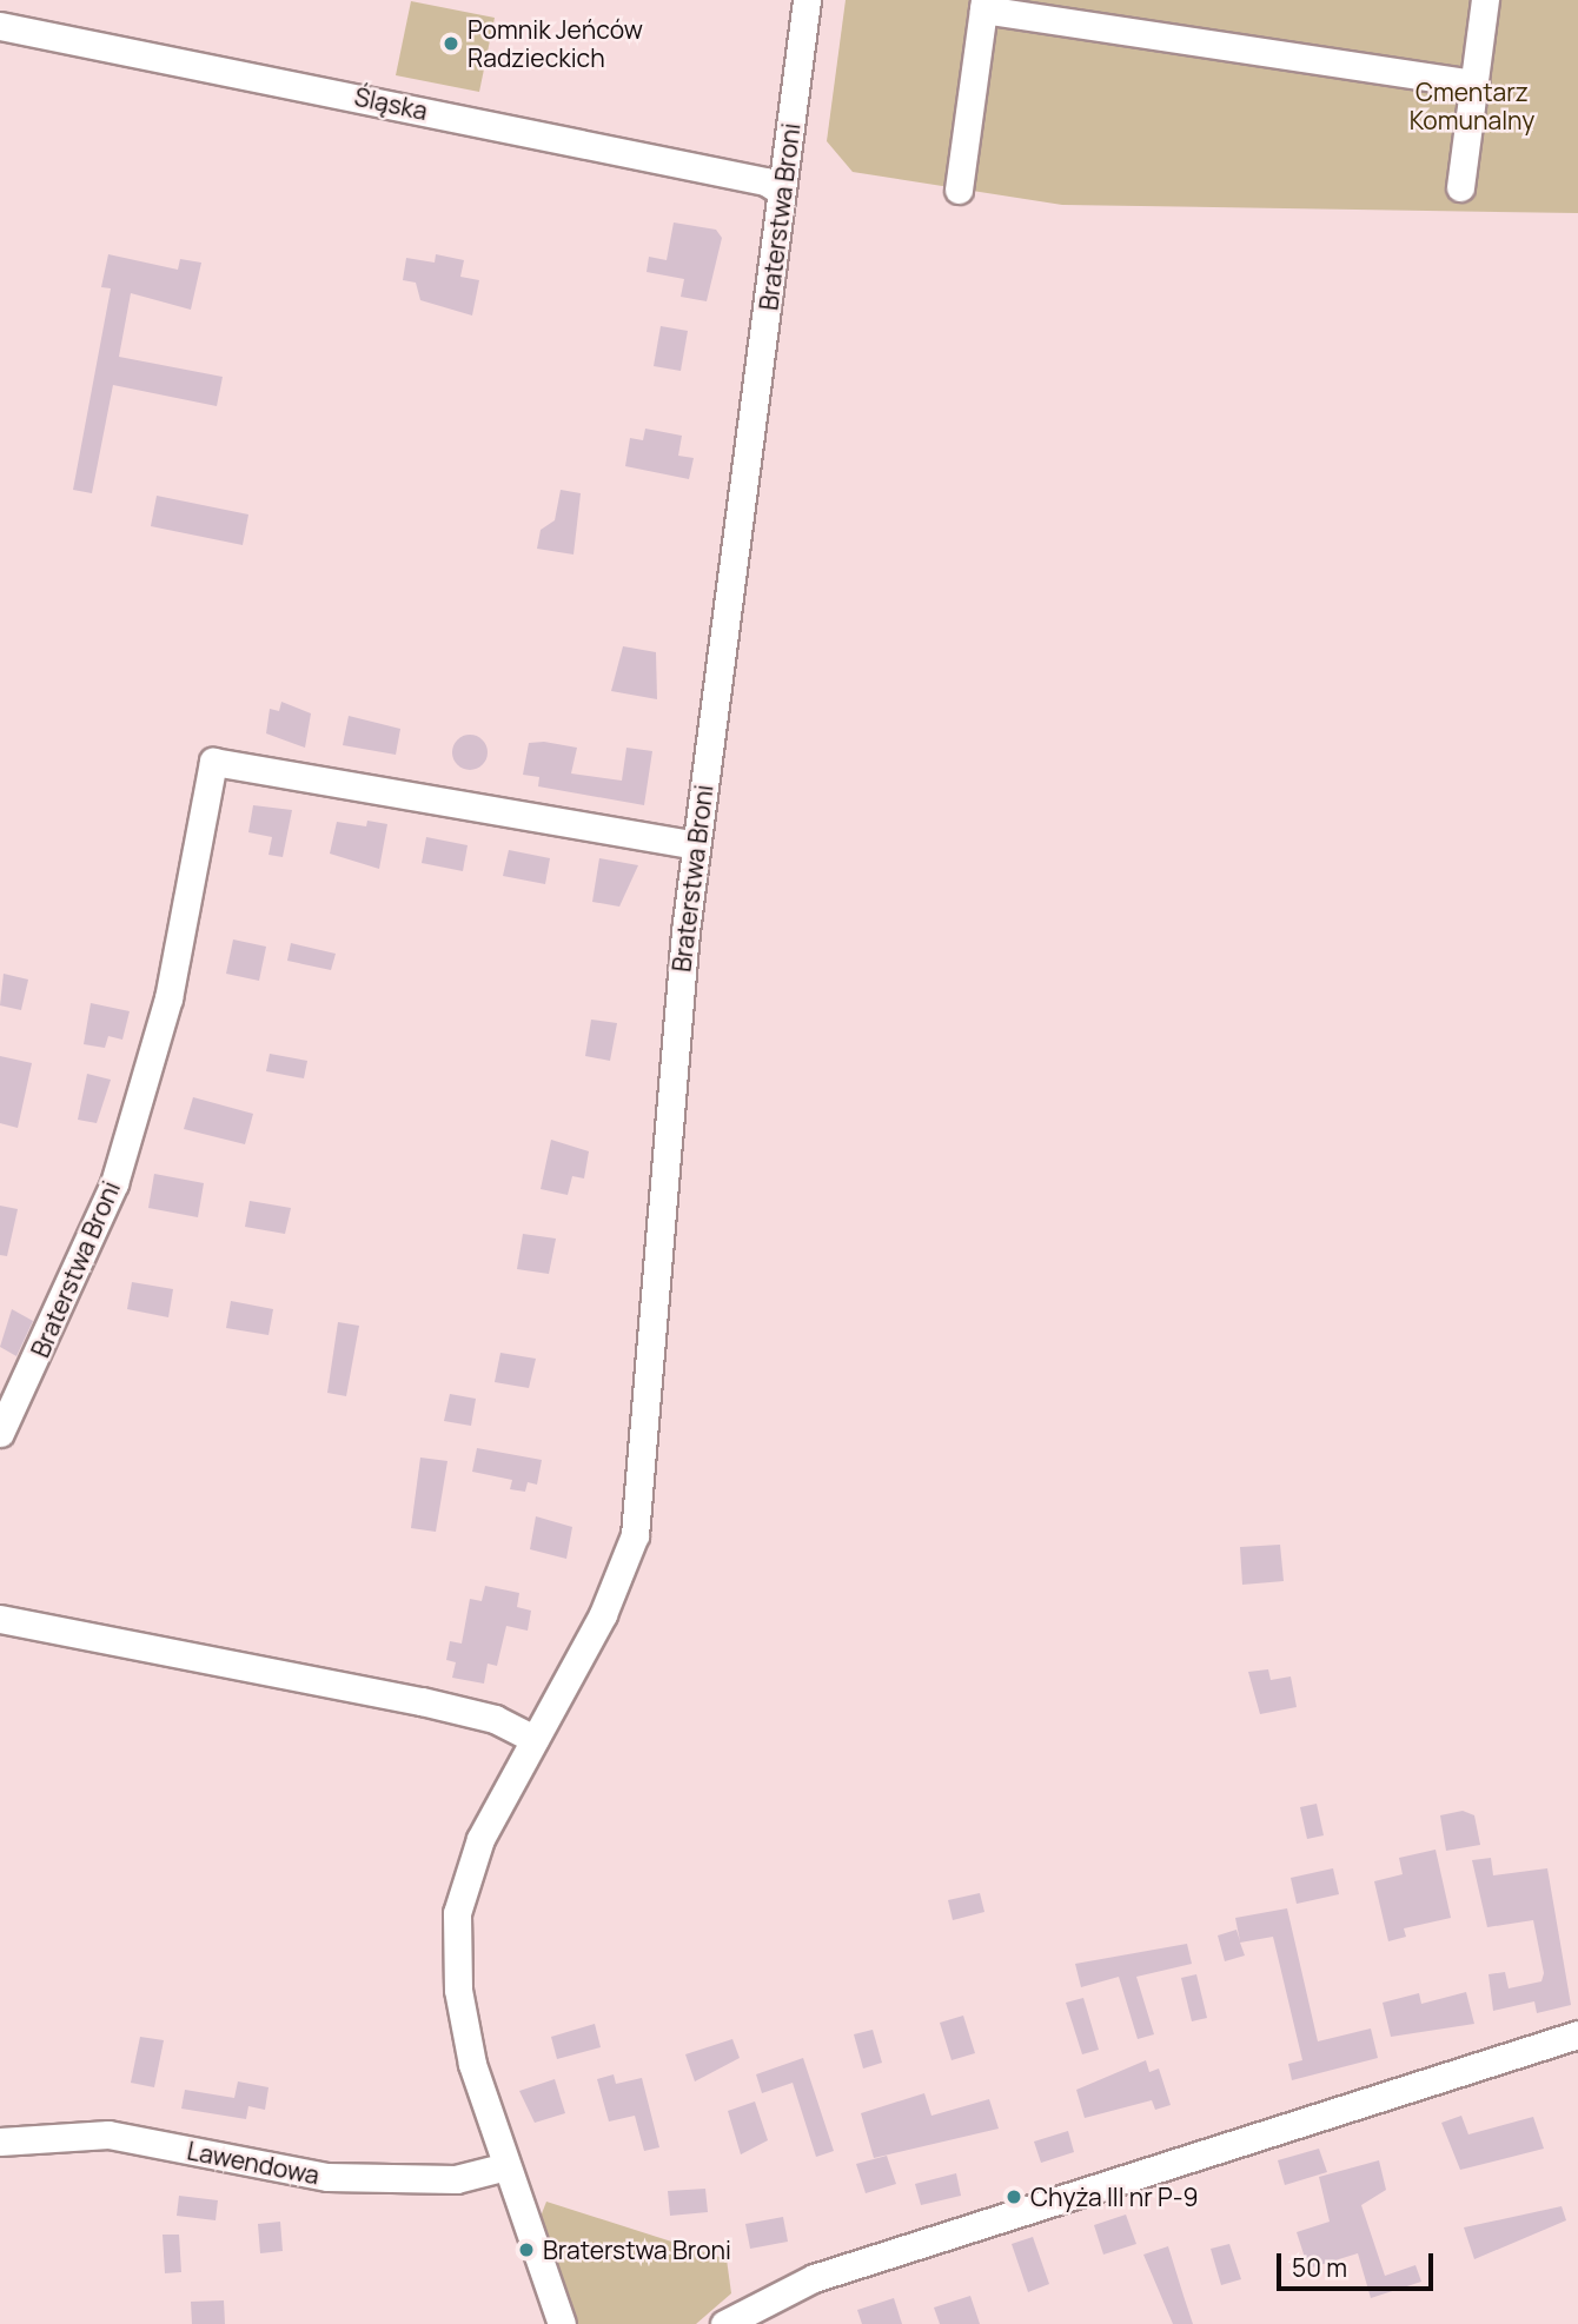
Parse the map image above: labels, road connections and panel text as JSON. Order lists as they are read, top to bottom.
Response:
{
  "streets": {
    "street": ["Śląska", "Braterstwa Broni", "Lawendowa"]
  },
  "crossings": [
    ["Śląska", "Braterstwa Broni"],
    ["Braterstwa Broni", "Lawendowa"]
  ],
  "parks": ["Cmentarz Komunalny"],
  "places": ["Pomnik Jeńców Radzieckich", "Chyża III nr P-9", "Braterstwa Broni"],
  "scale_bar": "50 m"
}
